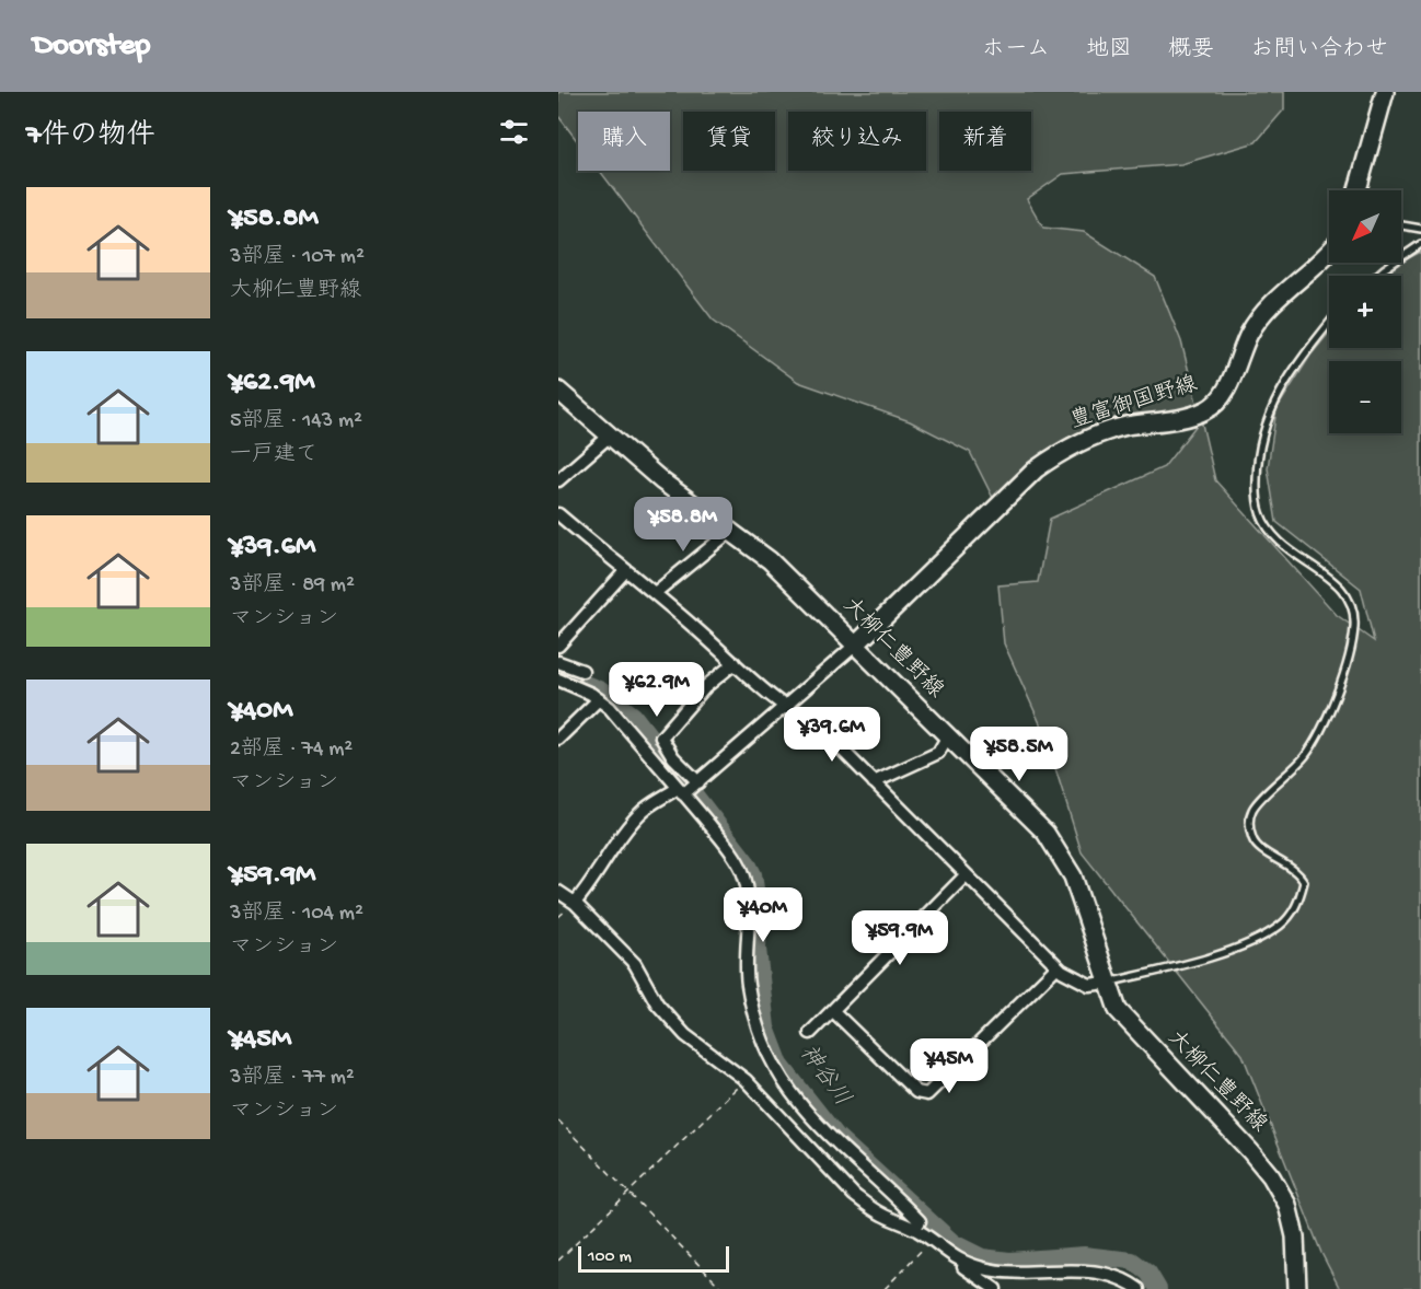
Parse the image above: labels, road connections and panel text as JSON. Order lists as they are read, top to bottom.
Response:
{
  "streets": {
    "main road": ["豊富御国野線", "大柳仁豊野線"]
  },
  "crossings": [
    ["豊富御国野線", "大柳仁豊野線"]
  ],
  "water": ["神谷川"],
  "scale_bar": "100 m",
  "north": "bottom left",
  "page": {
    "header": "Doorstep",
    "nav": [
      "ホーム",
      "地図",
      "概要",
      "お問い合わせ"
    ],
    "heading": "7件の物件",
    "chip": [
      "購入",
      "賃貸",
      "絞り込み",
      "新着"
    ],
    "list": [
      {
        "name": "¥58.8M",
        "note": "3部屋 · 107 m² · 大柳仁豊野線"
      },
      {
        "name": "¥62.9M",
        "note": "5部屋 · 143 m² · 一戸建て"
      },
      {
        "name": "¥39.6M",
        "note": "3部屋 · 89 m² · マンション"
      },
      {
        "name": "¥40M",
        "note": "2部屋 · 74 m² · マンション"
      },
      {
        "name": "¥59.9M",
        "note": "3部屋 · 104 m² · マンション"
      },
      {
        "name": "¥45M",
        "note": "3部屋 · 77 m² · マンション"
      }
    ],
    "map_buttons": ["+", "−"],
    "price": [
      "¥58.8M",
      "¥62.9M",
      "¥39.6M",
      "¥58.5M",
      "¥40M",
      "¥59.9M",
      "¥45M"
    ],
    "scale": "100 m"
  }
}
